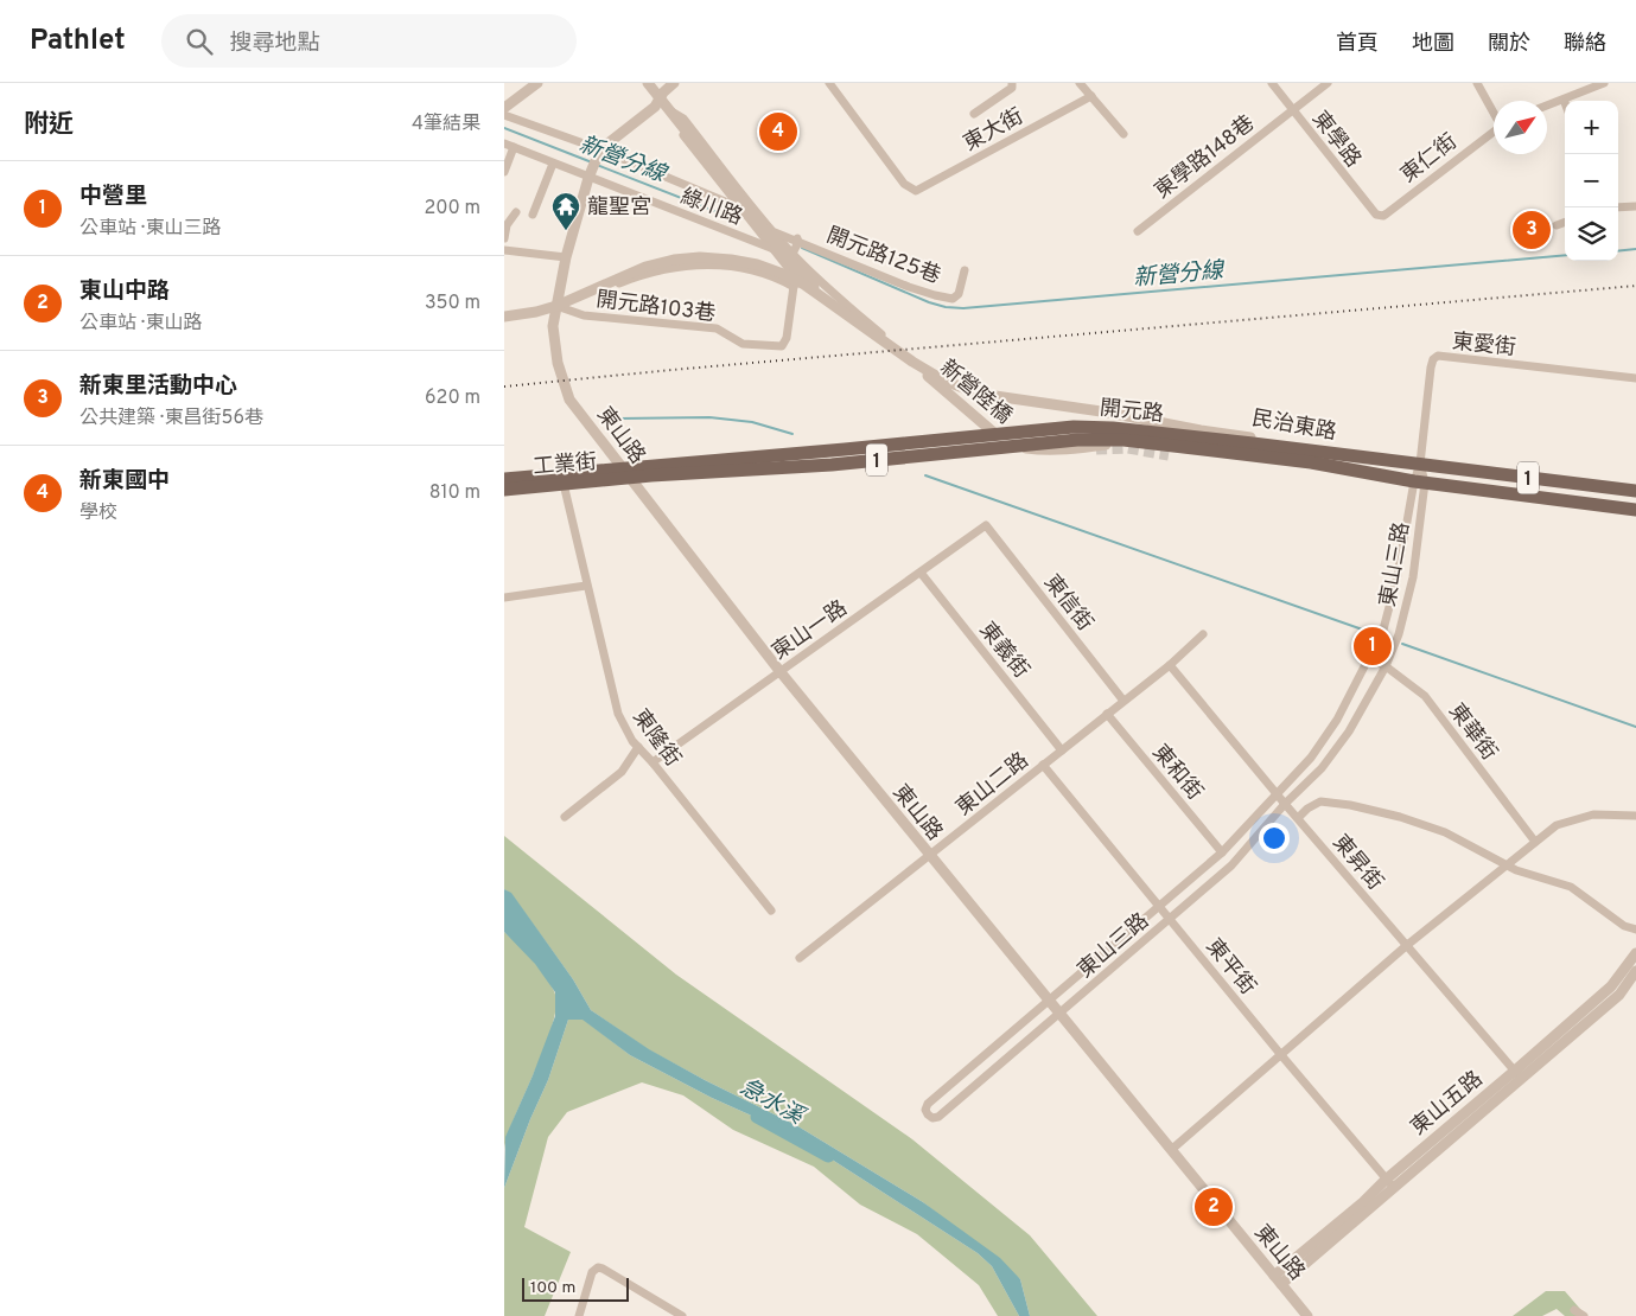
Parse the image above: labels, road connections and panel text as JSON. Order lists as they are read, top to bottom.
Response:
{
  "streets": {
    "main road": ["開元路", "1", "工業街"],
    "street": [
      "東大街",
      "東學路",
      "東學路148巷",
      "東仁街",
      "綠川路",
      "開元路125巷",
      "開元路103巷",
      "東愛街",
      "新營陸橋",
      "民治東路",
      "東山路",
      "東山三路",
      "東信街",
      "東山一路",
      "東義街",
      "東華街",
      "東隆街",
      "東和街",
      "東山二路",
      "東昇街",
      "東平街",
      "東山五路"
    ]
  },
  "crossings": [
    ["東學路", "東學路148巷"],
    ["東學路", "東仁街"],
    ["綠川路", "東山路"],
    ["開元路103巷", "東山路"],
    ["東愛街", "開元路"],
    ["東愛街", "東山三路"],
    ["新營陸橋", "開元路"],
    ["新營陸橋", "民治東路"],
    ["開元路", "民治東路"],
    ["開元路", "東山路"],
    ["開元路", "工業街"],
    ["開元路", "東山三路"],
    ["東山路", "工業街"],
    ["東山路", "東山三路"],
    ["東山路", "東山一路"],
    ["東山路", "東山二路"],
    ["東山路", "東山五路"],
    ["工業街", "東隆街"],
    ["東山三路", "東華街"],
    ["東山三路", "東和街"],
    ["東山三路", "東昇街"],
    ["東山三路", "東平街"],
    ["東信街", "東山一路"],
    ["東信街", "東山二路"],
    ["東山一路", "東義街"],
    ["東山一路", "東隆街"],
    ["東義街", "東山二路"],
    ["東和街", "東山二路"],
    ["東山二路", "東昇街"],
    ["東山二路", "東平街"],
    ["東昇街", "東山五路"],
    ["東平街", "東山五路"]
  ],
  "water": ["新營分線", "急水溪"],
  "places": {
    "temple": ["龍聖宮"]
  },
  "scale_bar": "100 m",
  "north": "top right",
  "page": {
    "header": "Pathlet",
    "search": "搜尋地點",
    "nav": [
      "首頁",
      "地圖",
      "關於",
      "聯絡"
    ],
    "heading": ["附近", "4筆結果"],
    "map_buttons": ["+", "−"],
    "pins": [
      "4",
      "3",
      "1",
      "2"
    ],
    "list": [
      {
        "mark": "1",
        "name": "中營里",
        "note": "公車站 · 東山三路",
        "value": "200 m"
      },
      {
        "mark": "2",
        "name": "東山中路",
        "note": "公車站 · 東山路",
        "value": "350 m"
      },
      {
        "mark": "3",
        "name": "新東里活動中心",
        "note": "公共建築 · 東昌街56巷",
        "value": "620 m"
      },
      {
        "mark": "4",
        "name": "新東國中",
        "note": "學校",
        "value": "810 m"
      }
    ],
    "scale": "100 m"
  }
}
